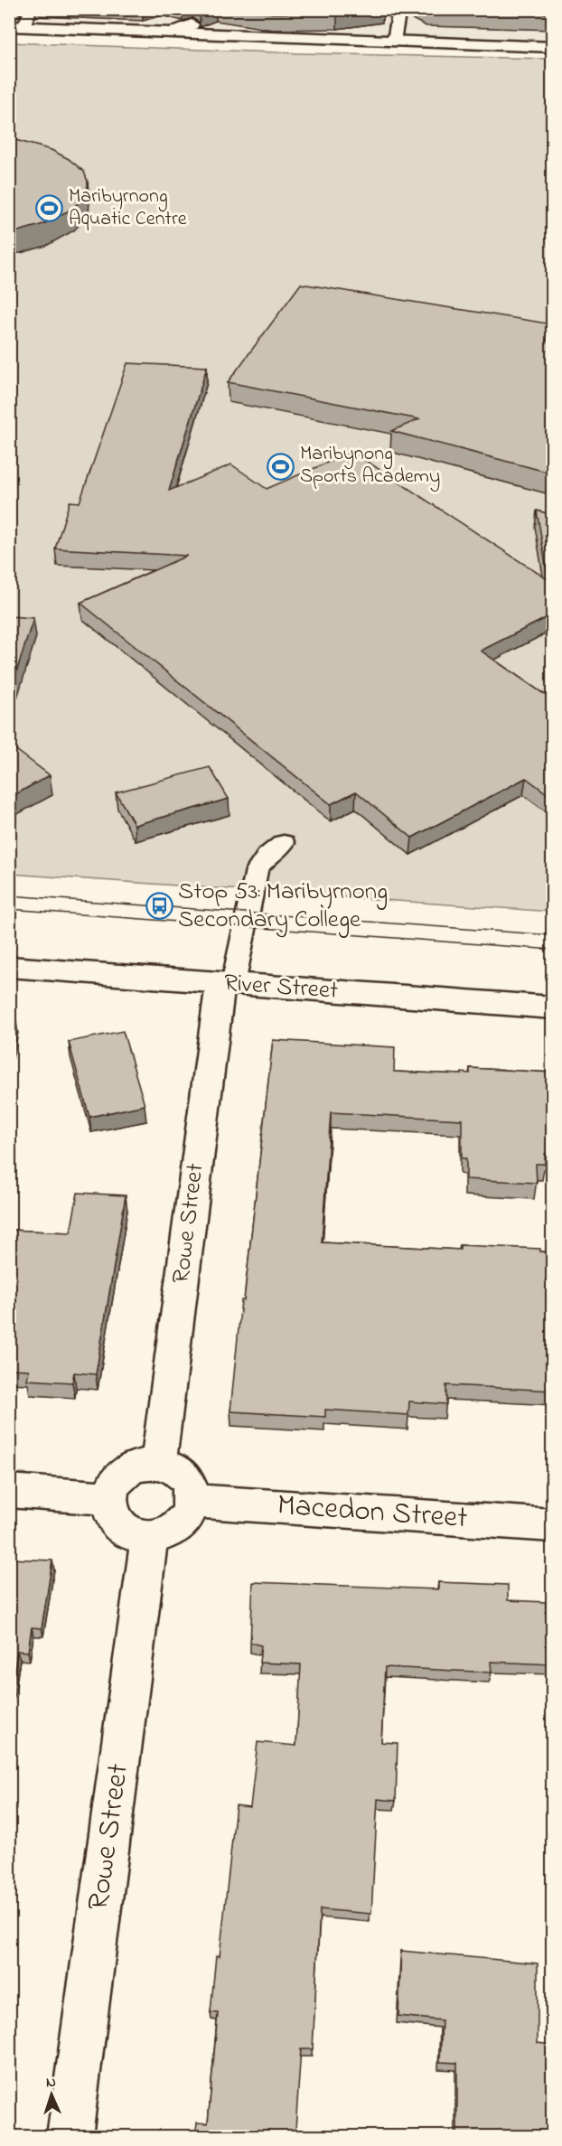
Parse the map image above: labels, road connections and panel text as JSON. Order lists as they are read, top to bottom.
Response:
{
  "streets": {
    "street": ["River Street", "Rowe Street", "Macedon Street"]
  },
  "crossings": [
    ["River Street", "Rowe Street"],
    ["Rowe Street", "Macedon Street"]
  ],
  "places": {
    "sports": ["Maribyrnong Aquatic Centre", "Maribynong Sports Academy"],
    "bus stop": ["Stop 53: Maribyrnong Secondary College"]
  },
  "north": "top"
}
